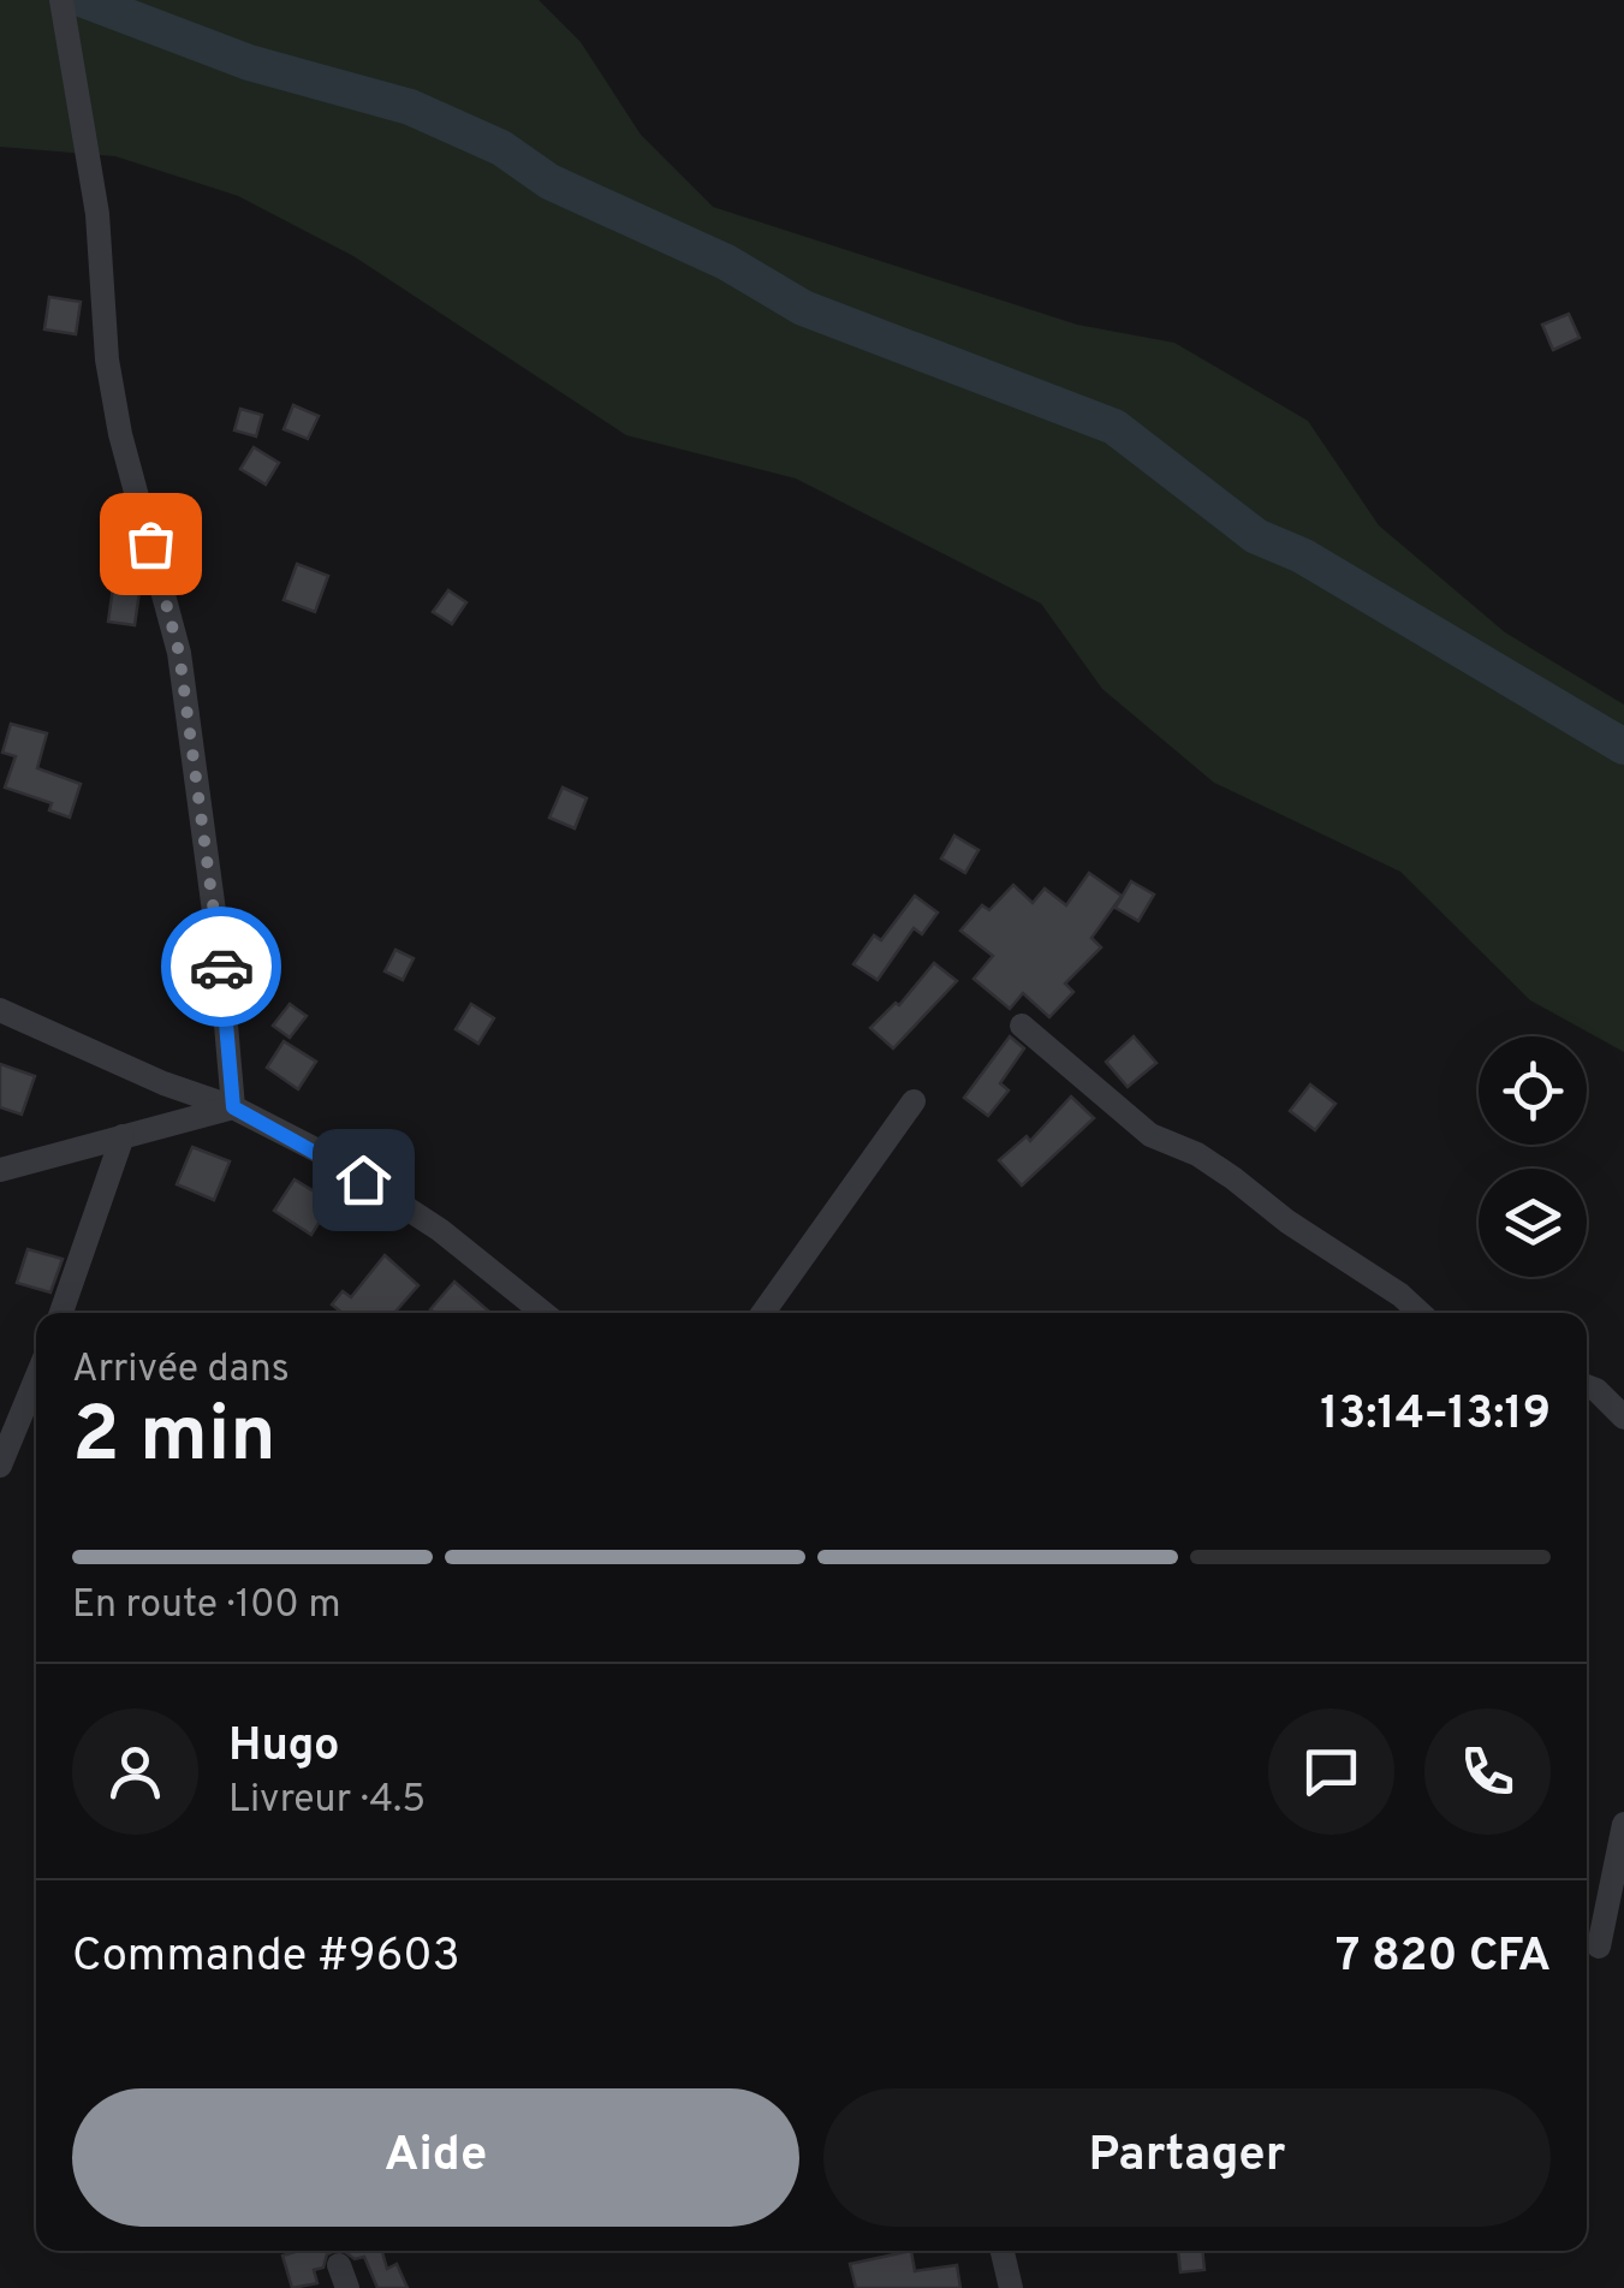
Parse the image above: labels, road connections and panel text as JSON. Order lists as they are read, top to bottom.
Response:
{
  "page": {
    "heading": ["2 min", "Arrivée dans", "13:14–13:19"],
    "panel": [
      "Hugo",
      "Livreur · 4.5",
      "Commande #9603",
      "7 820 CFA"
    ],
    "bar": "En route · 100 m",
    "buttons": ["Aide", "Partager"]
  }
}
